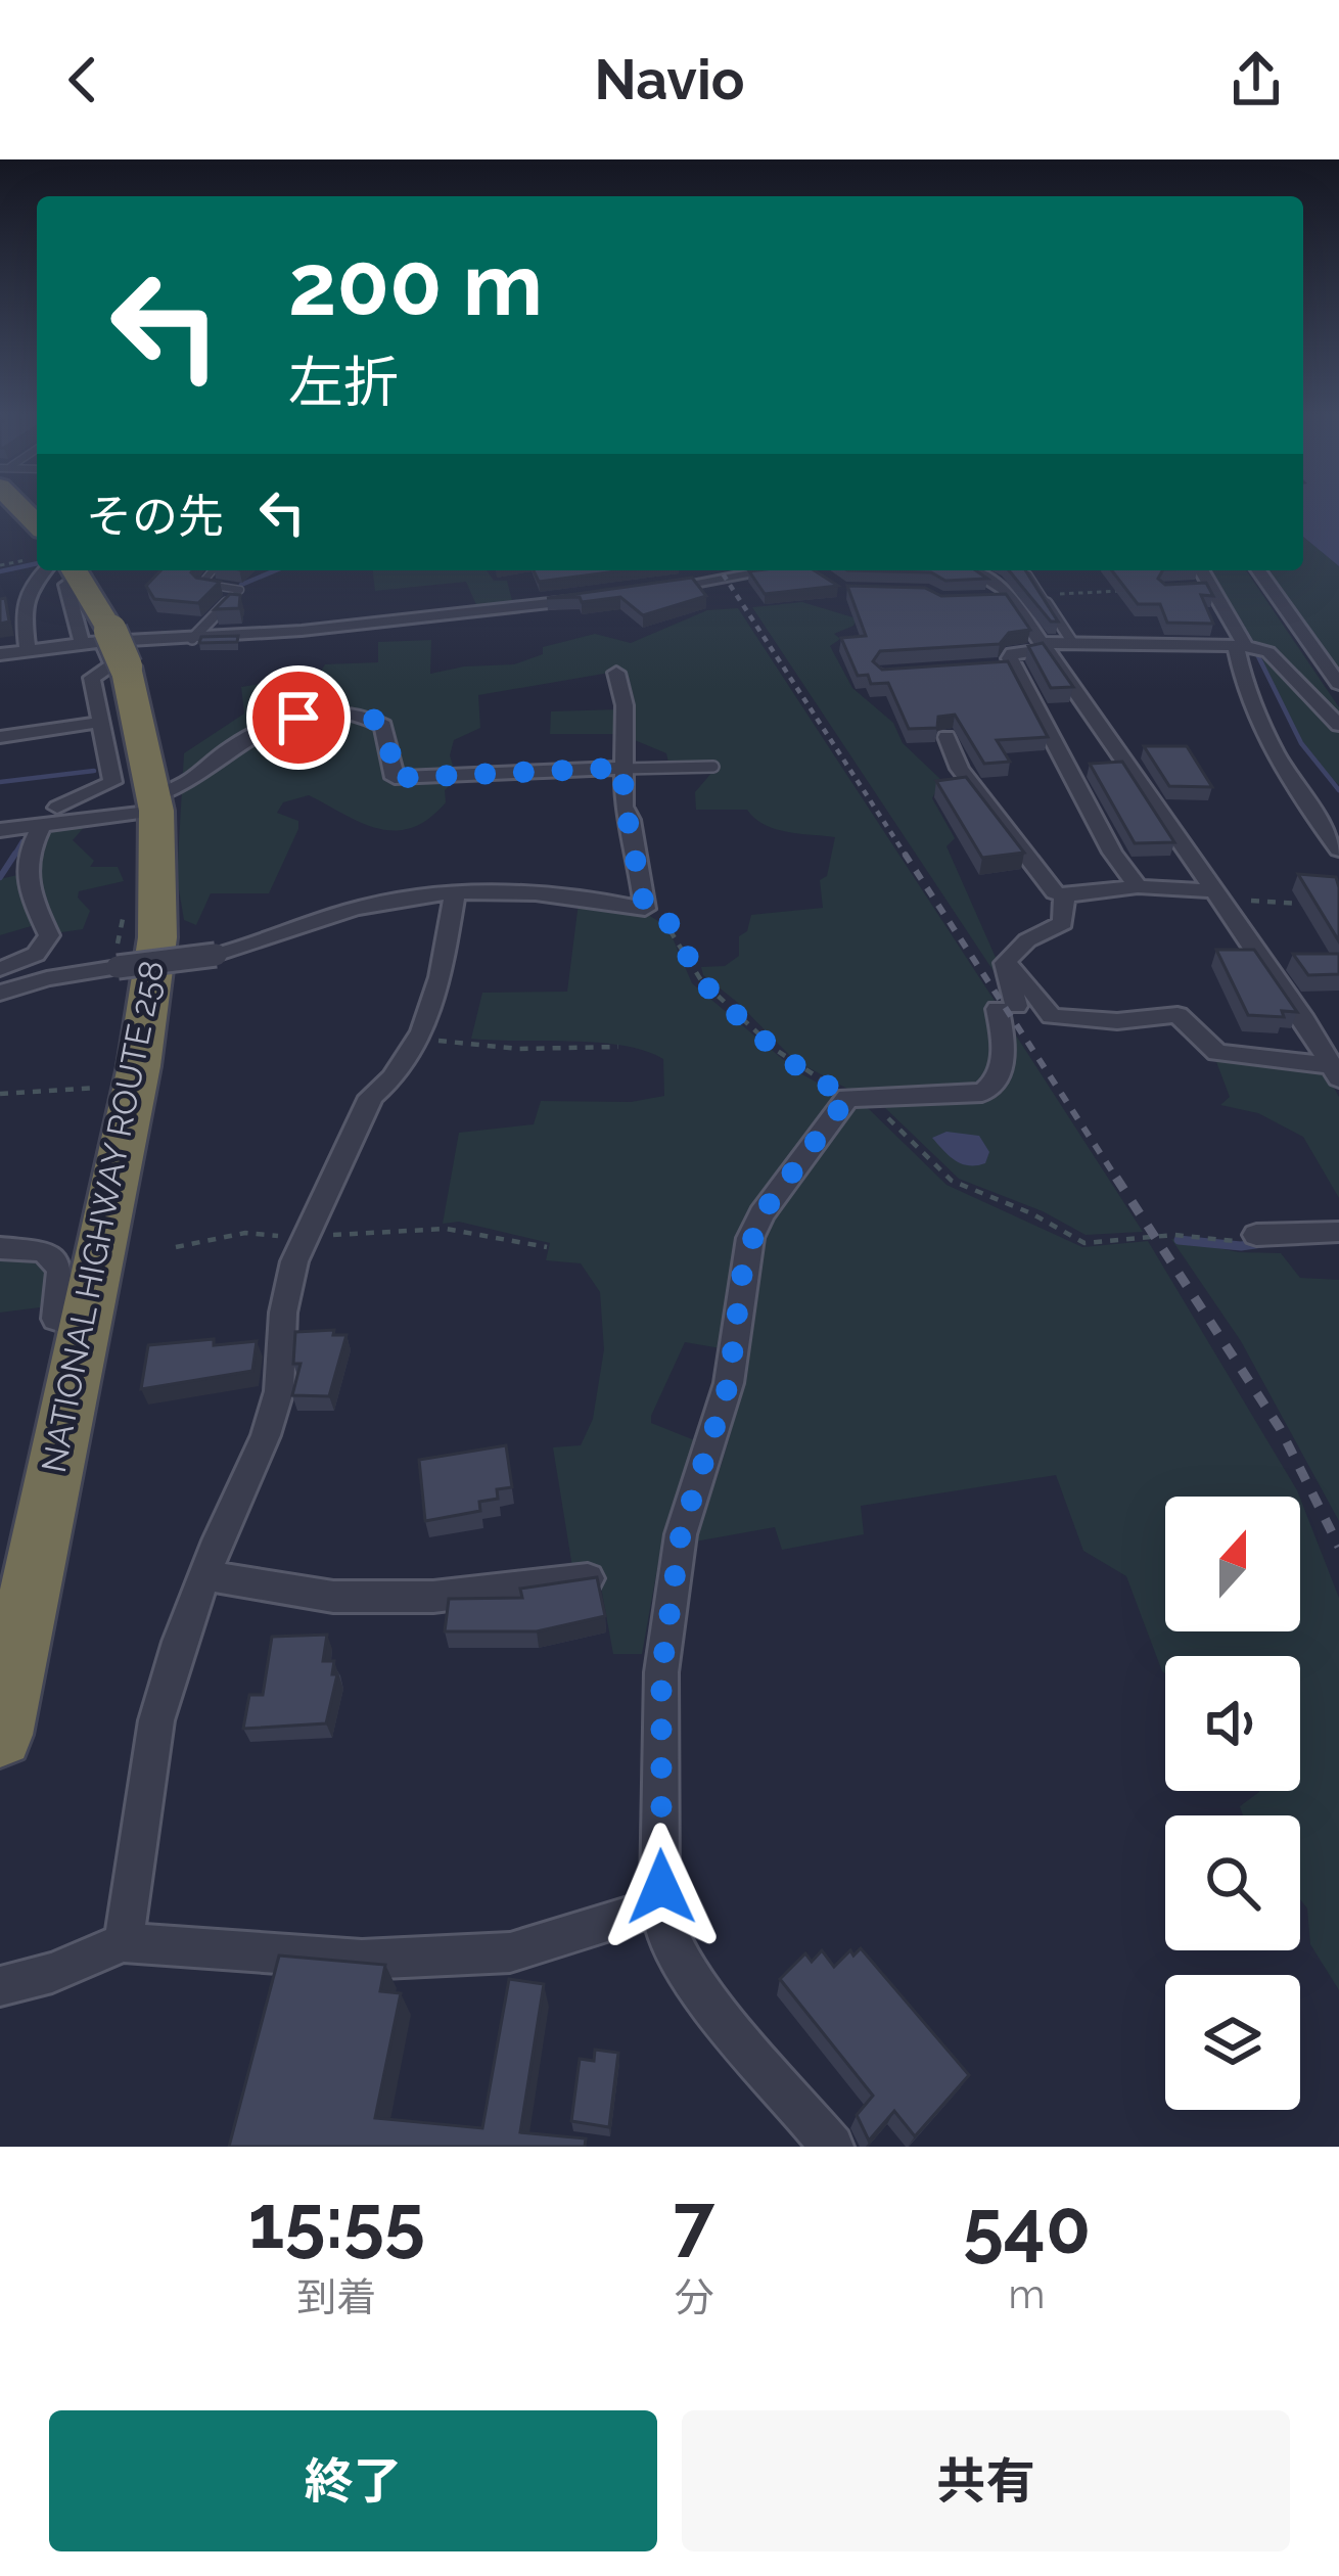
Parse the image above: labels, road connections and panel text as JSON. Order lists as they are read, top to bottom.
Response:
{
  "streets": {
    "highway": ["NATIONAL HIGHWAY ROUTE 258"]
  },
  "north": "top",
  "page": {
    "header": "Navio",
    "turn": ["200 m", "左折"],
    "then": "その先",
    "eta": [
      "15:55",
      "到着",
      "7",
      "分",
      "540",
      "m"
    ],
    "buttons": ["終了", "共有"]
  }
}
